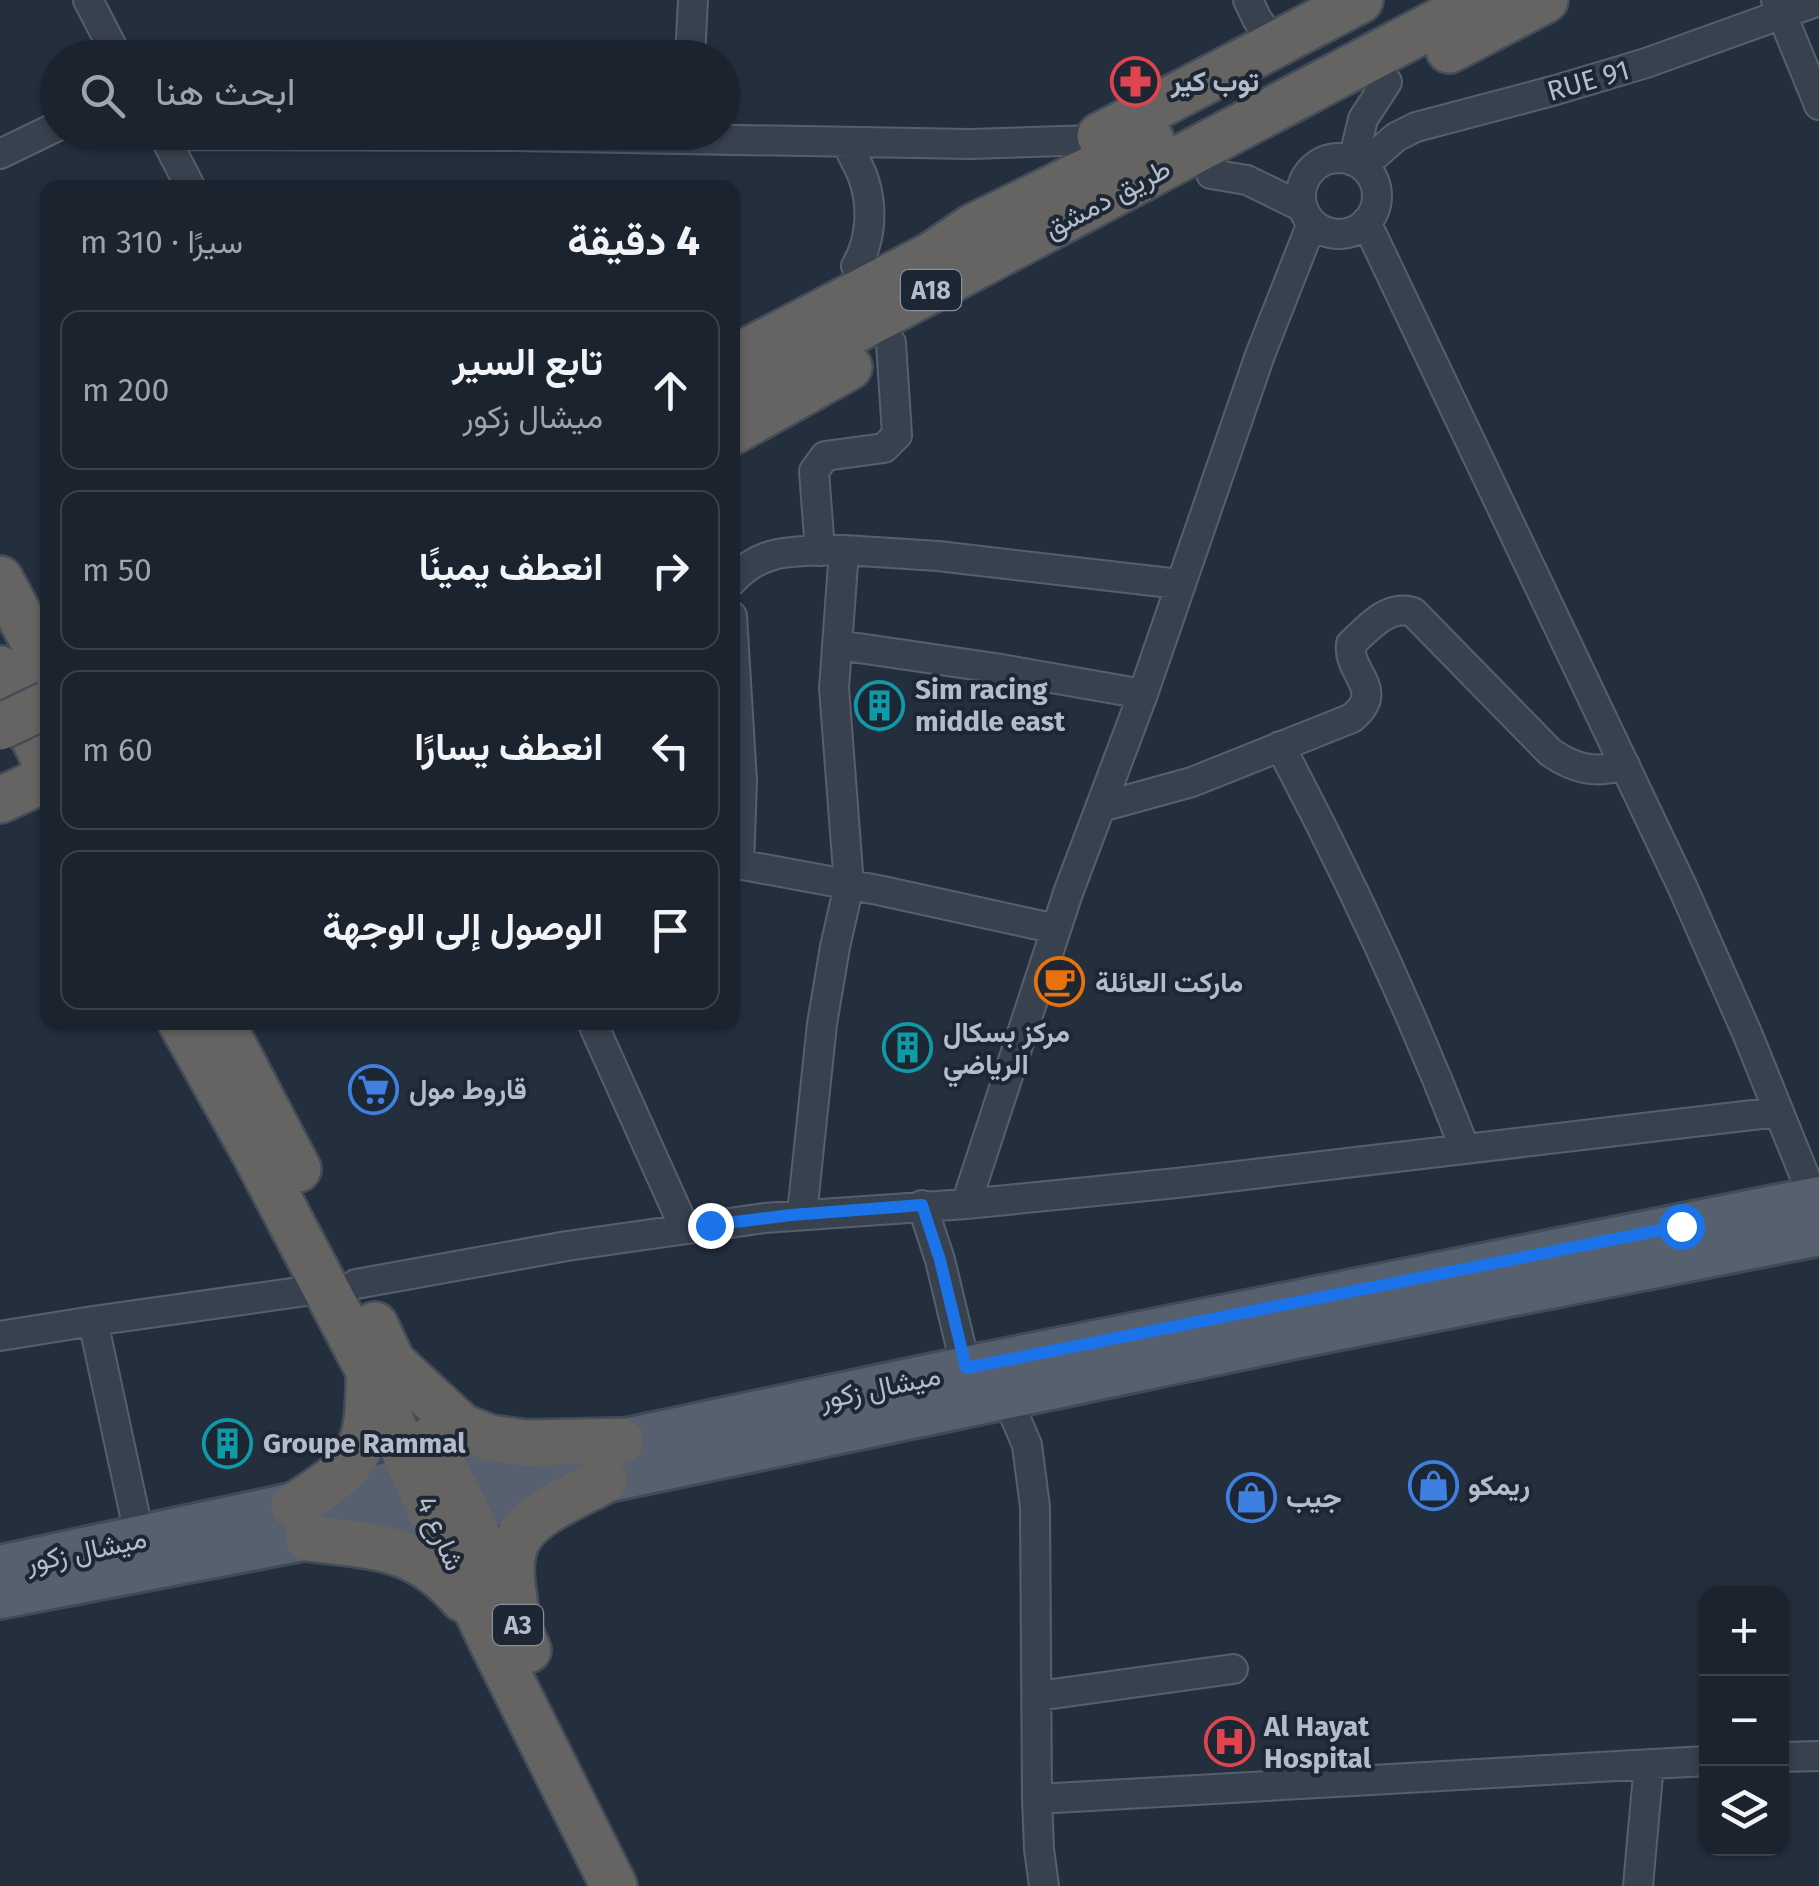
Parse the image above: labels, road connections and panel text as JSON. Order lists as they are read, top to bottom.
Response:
{
  "streets": {
    "highway": [
      "طريق دمشق",
      "A18",
      "شارع 4",
      "A3"
    ],
    "main road": ["ميشال زكور"],
    "street": ["RUE 91"]
  },
  "crossings": [
    ["ميشال زكور", "شارع 4"],
    ["شارع 4", "A3"]
  ],
  "places": {
    "pharmacy": ["توب كير"],
    "building": ["Sim racing middle east", "مركز بسكال الرياضي", "Groupe Rammal"],
    "cafe": ["ماركت العائلة"],
    "supermarket": ["قاروط مول"],
    "shop": ["ريمكو", "جيب"],
    "hospital": ["Al Hayat Hospital"]
  },
  "page": {
    "search": "ابحث هنا",
    "heading": ["4 دقيقة", "سيرًا · 310 m"],
    "list": [
      ["تابع السير", "ميشال زكور", "200 m"],
      ["انعطف يمينًا", "50 m"],
      ["انعطف يسارًا", "60 m"],
      "الوصول إلى الوجهة"
    ],
    "map_buttons": ["+", "−"]
  }
}
